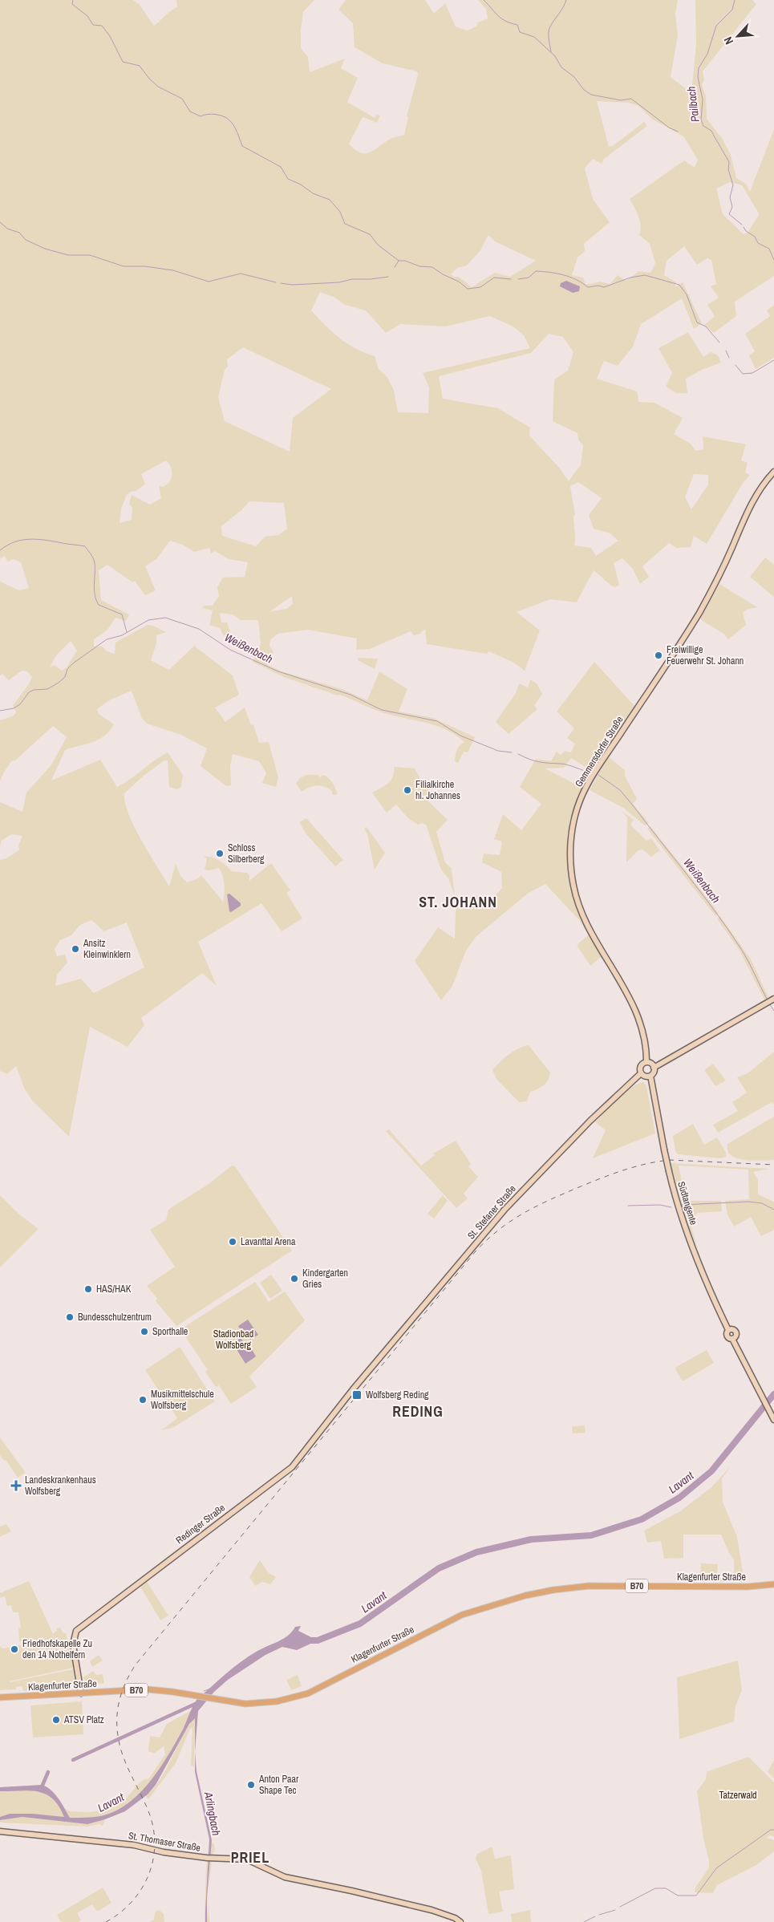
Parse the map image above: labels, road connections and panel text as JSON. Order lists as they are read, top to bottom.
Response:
{
  "streets": {
    "main road": [
      "Gemmersdorfer Straße",
      "Südtangente",
      "St. Stefaner Straße",
      "Redinger Straße",
      "Klagenfurter Straße",
      "B70",
      "St. Thomaser Straße"
    ]
  },
  "crossings": [
    ["Gemmersdorfer Straße", "Südtangente"],
    ["Gemmersdorfer Straße", "St. Stefaner Straße"],
    ["Südtangente", "St. Stefaner Straße"],
    ["St. Stefaner Straße", "Redinger Straße"],
    ["Redinger Straße", "Klagenfurter Straße"]
  ],
  "districts": ["ST. JOHANN", "REDING", "PRIEL"],
  "water": [
    "Pailbach",
    "Weißenbach",
    "Lavant",
    "Arlingbach"
  ],
  "parks": ["Stadionbad Wolfsberg", "Tatzerwald"],
  "places": {
    "other": [
      "Freiwillige Feuerwehr St. Johann",
      "Filialkirche hl. Johannes",
      "Schloss Silberberg",
      "Ansitz Kleinwinklern",
      "Lavanttal Arena",
      "Kindergarten Gries",
      "HAS/HAK",
      "Bundesschulzentrum",
      "Sporthalle",
      "Musikmittelschule Wolfsberg",
      "Friedhofskapelle Zu den 14 Nothelfern",
      "ATSV Platz",
      "Anton Paar Shape Tec"
    ],
    "transit": ["Wolfsberg Reding"],
    "health": ["Landeskrankenhaus Wolfsberg"]
  },
  "north": "bottom left"
}
